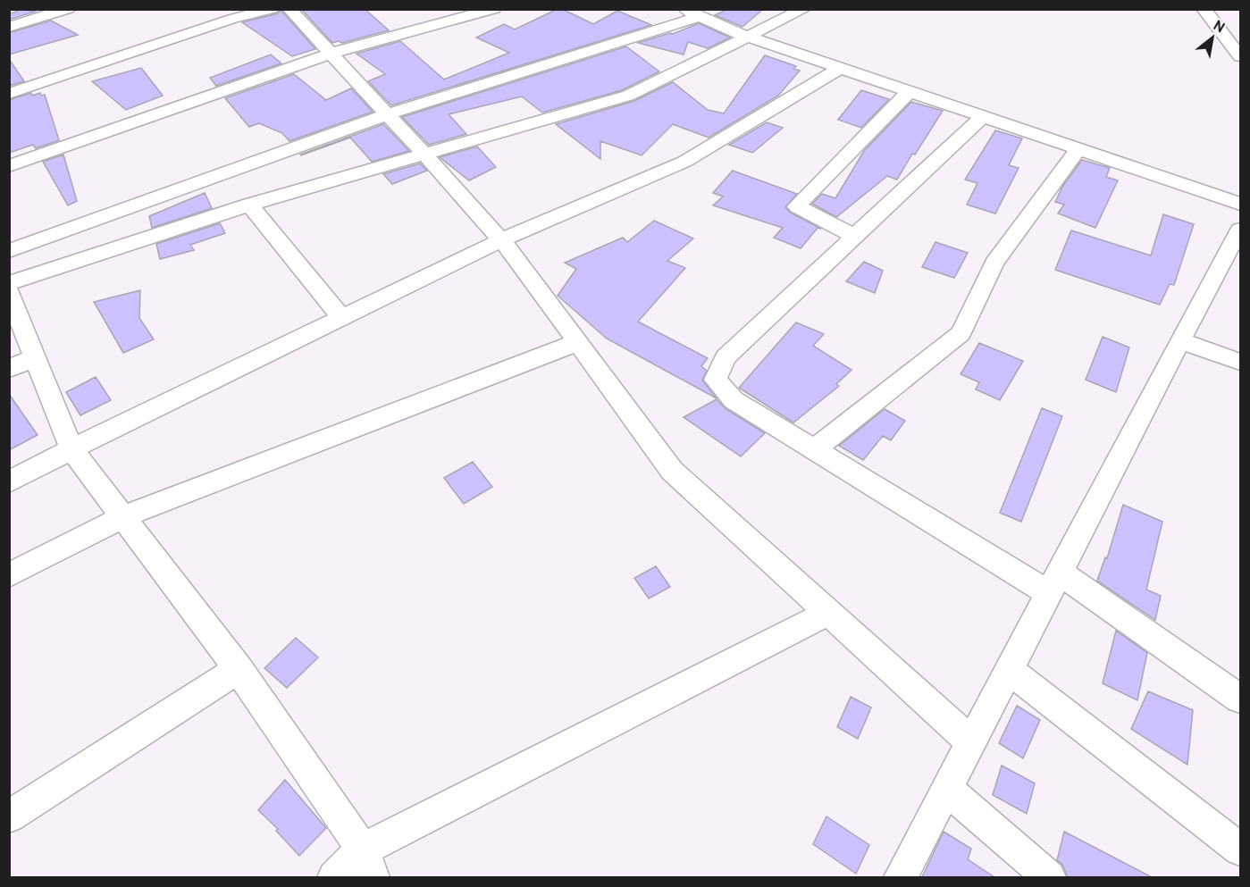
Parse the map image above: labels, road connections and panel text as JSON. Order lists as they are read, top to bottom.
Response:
{
  "north": "top right"
}
